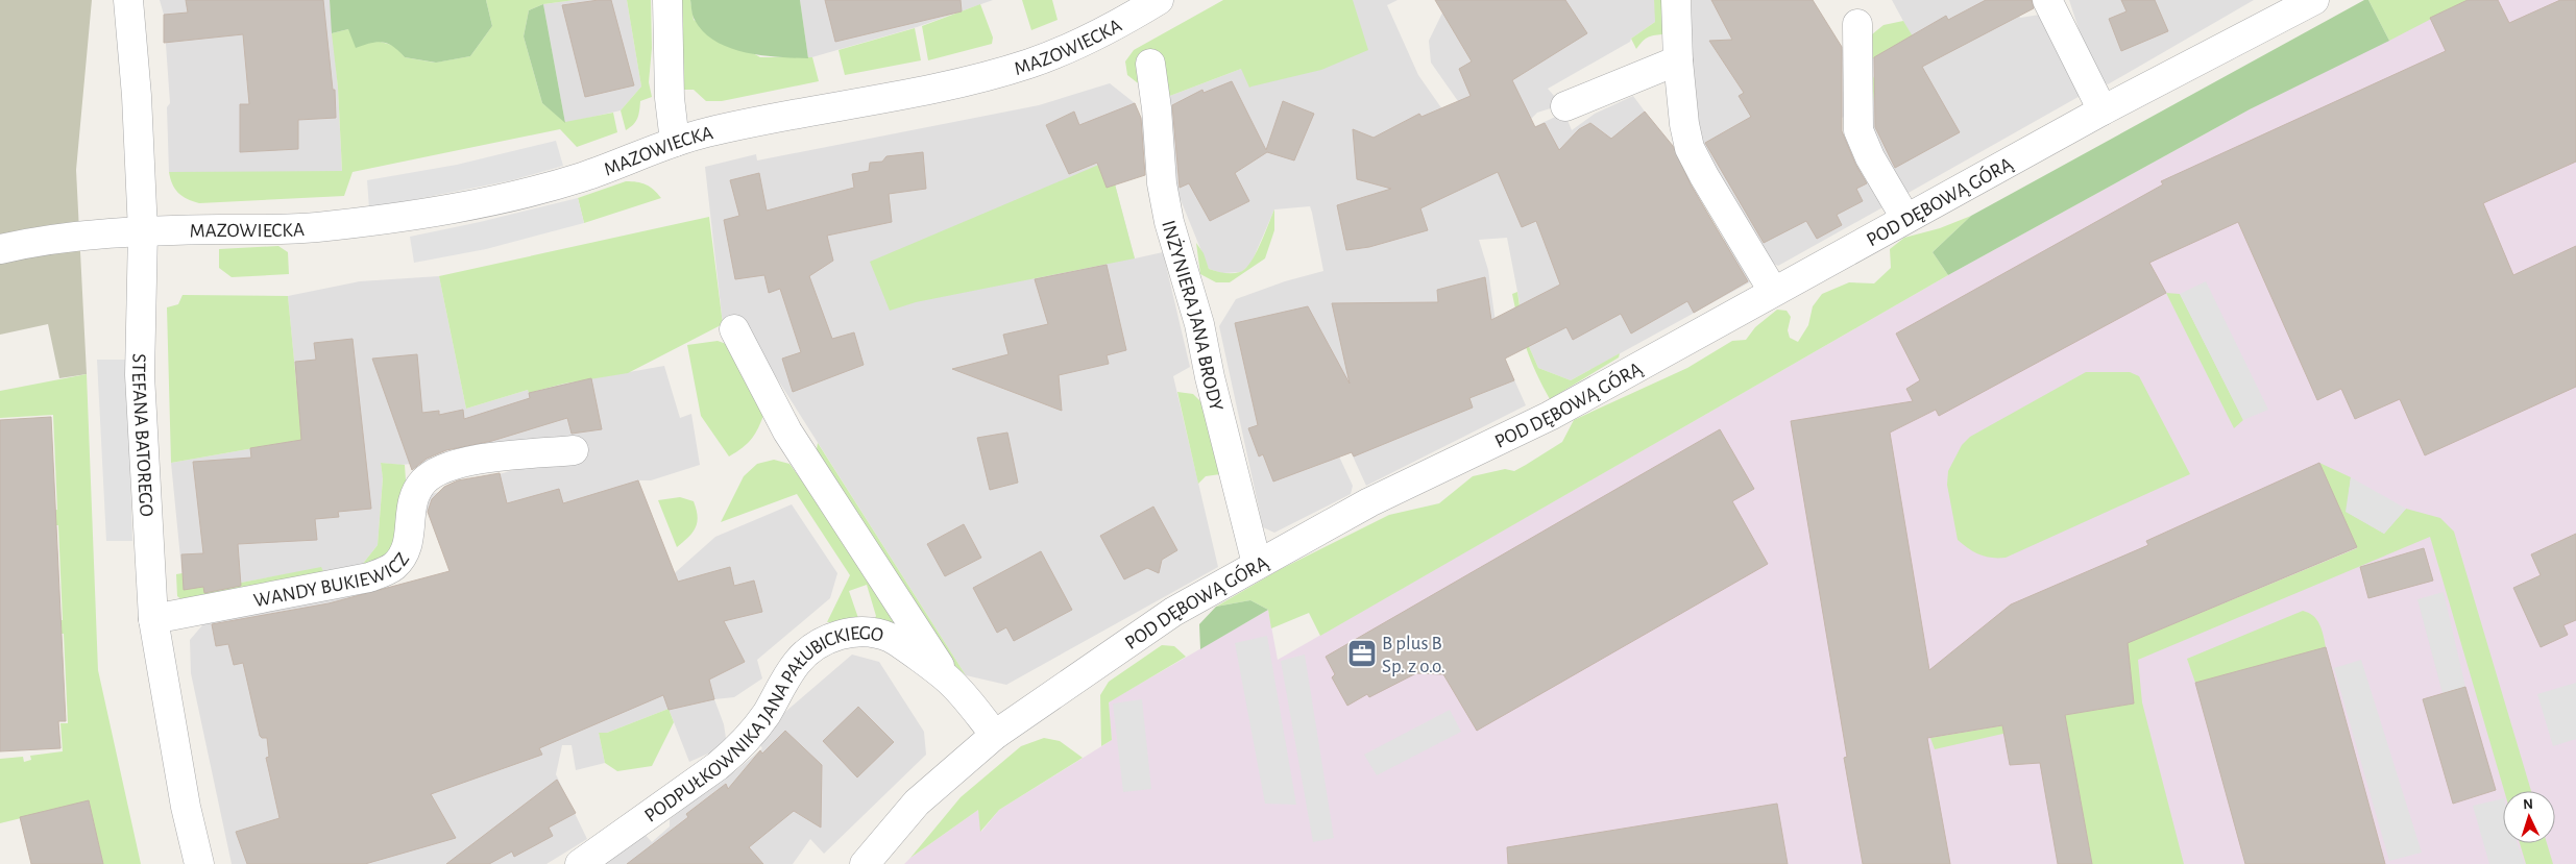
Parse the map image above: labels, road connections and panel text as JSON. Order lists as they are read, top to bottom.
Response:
{
  "streets": {
    "street": [
      "MAZOWIECKA",
      "POD DĘBOWĄ GÓRĄ",
      "INŻYNIERA JANA BRODY",
      "STEFANA BATOREGO",
      "WANDY BUKIEWICZ",
      "PODPUŁKOWNIKA JANA PAŁUBICKIEGO"
    ]
  },
  "crossings": [
    ["MAZOWIECKA", "STEFANA BATOREGO"],
    ["POD DĘBOWĄ GÓRĄ", "INŻYNIERA JANA BRODY"],
    ["POD DĘBOWĄ GÓRĄ", "PODPUŁKOWNIKA JANA PAŁUBICKIEGO"],
    ["STEFANA BATOREGO", "WANDY BUKIEWICZ"]
  ],
  "places": {
    "office": ["B plus B Sp. z o.o."]
  },
  "north": "top"
}
